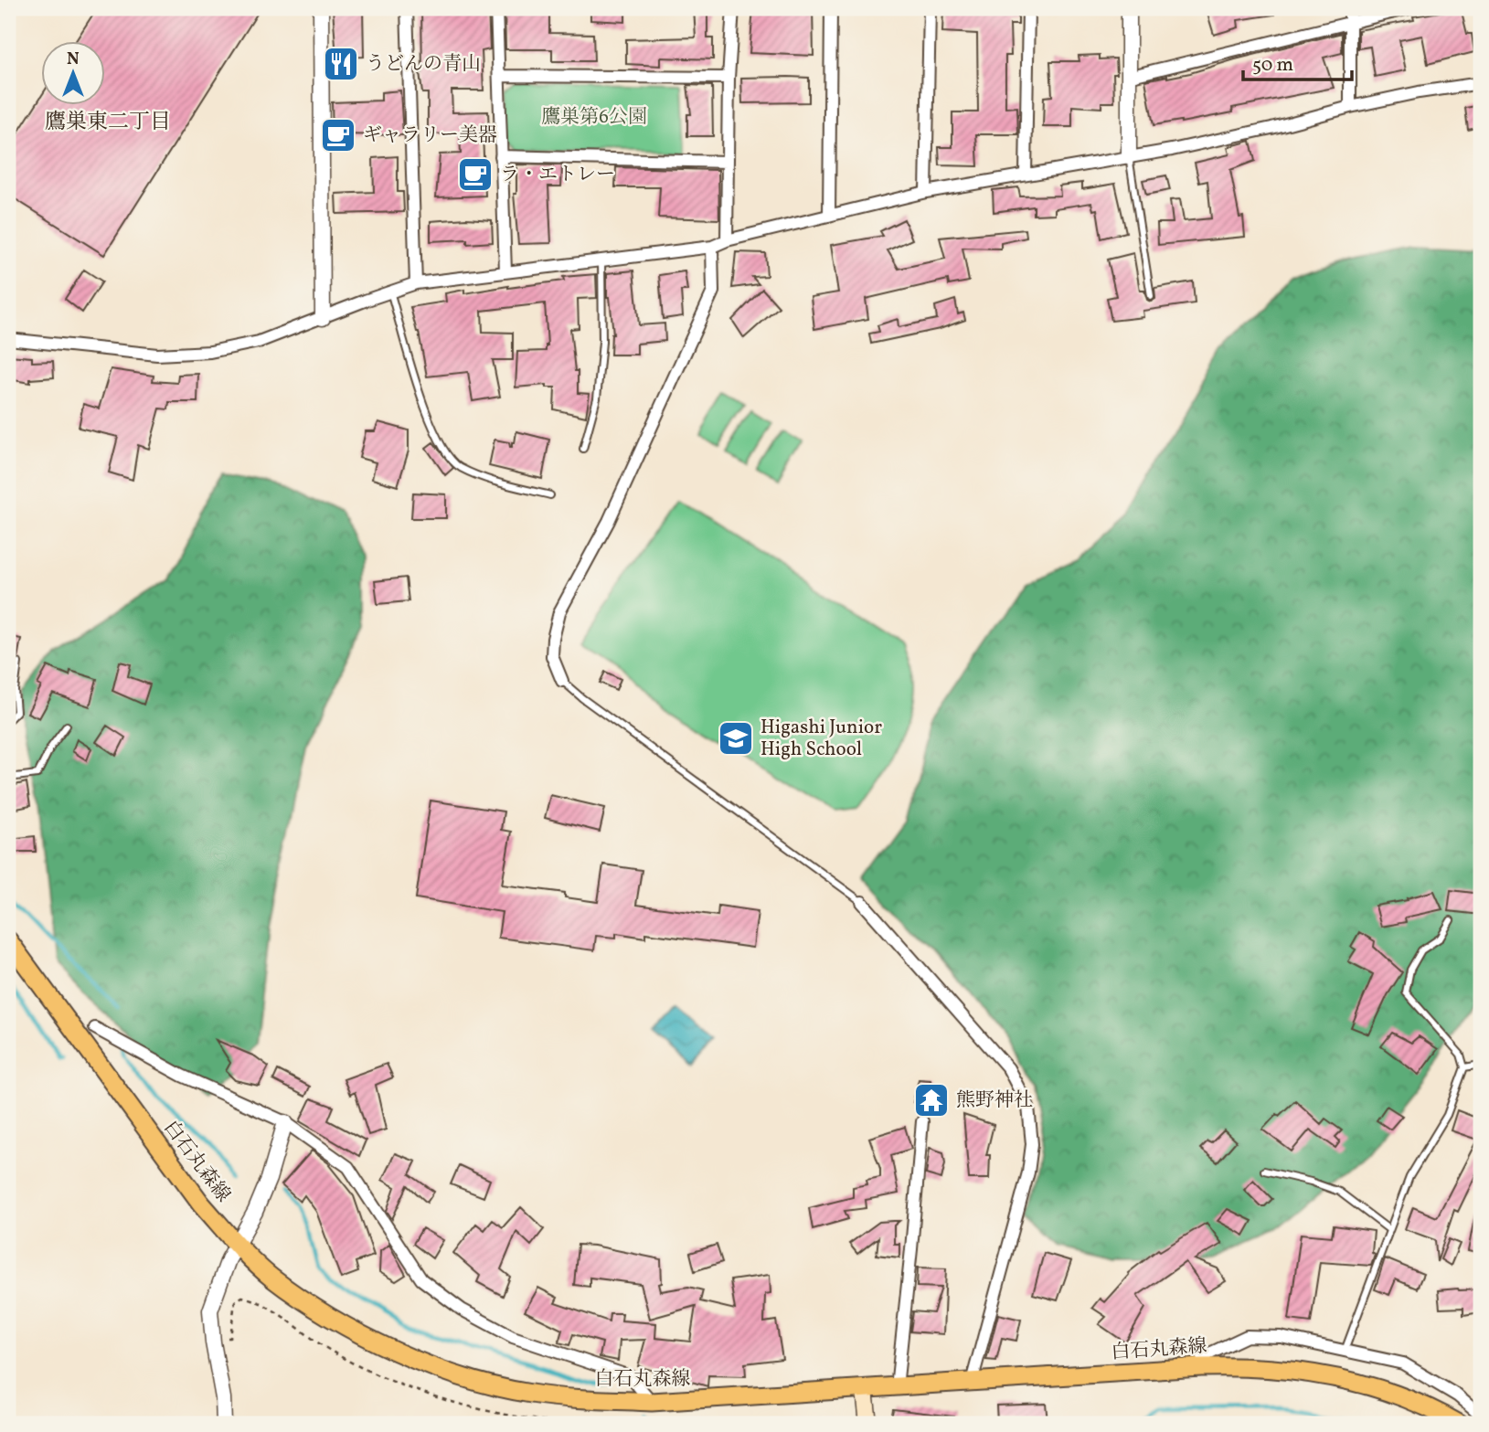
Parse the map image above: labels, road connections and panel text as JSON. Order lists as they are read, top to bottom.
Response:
{
  "streets": {
    "main road": ["白石丸森線"]
  },
  "districts": ["鷹巣東二丁目"],
  "parks": ["鷹巣第6公園"],
  "places": {
    "restaurant": ["うどんの青山"],
    "cafe": ["ギャラリー美器", "ラ・エトレー"],
    "school or university": ["Higashi Junior High School"],
    "temple": ["熊野神社"]
  },
  "scale_bar": "50 m",
  "north": "top"
}
